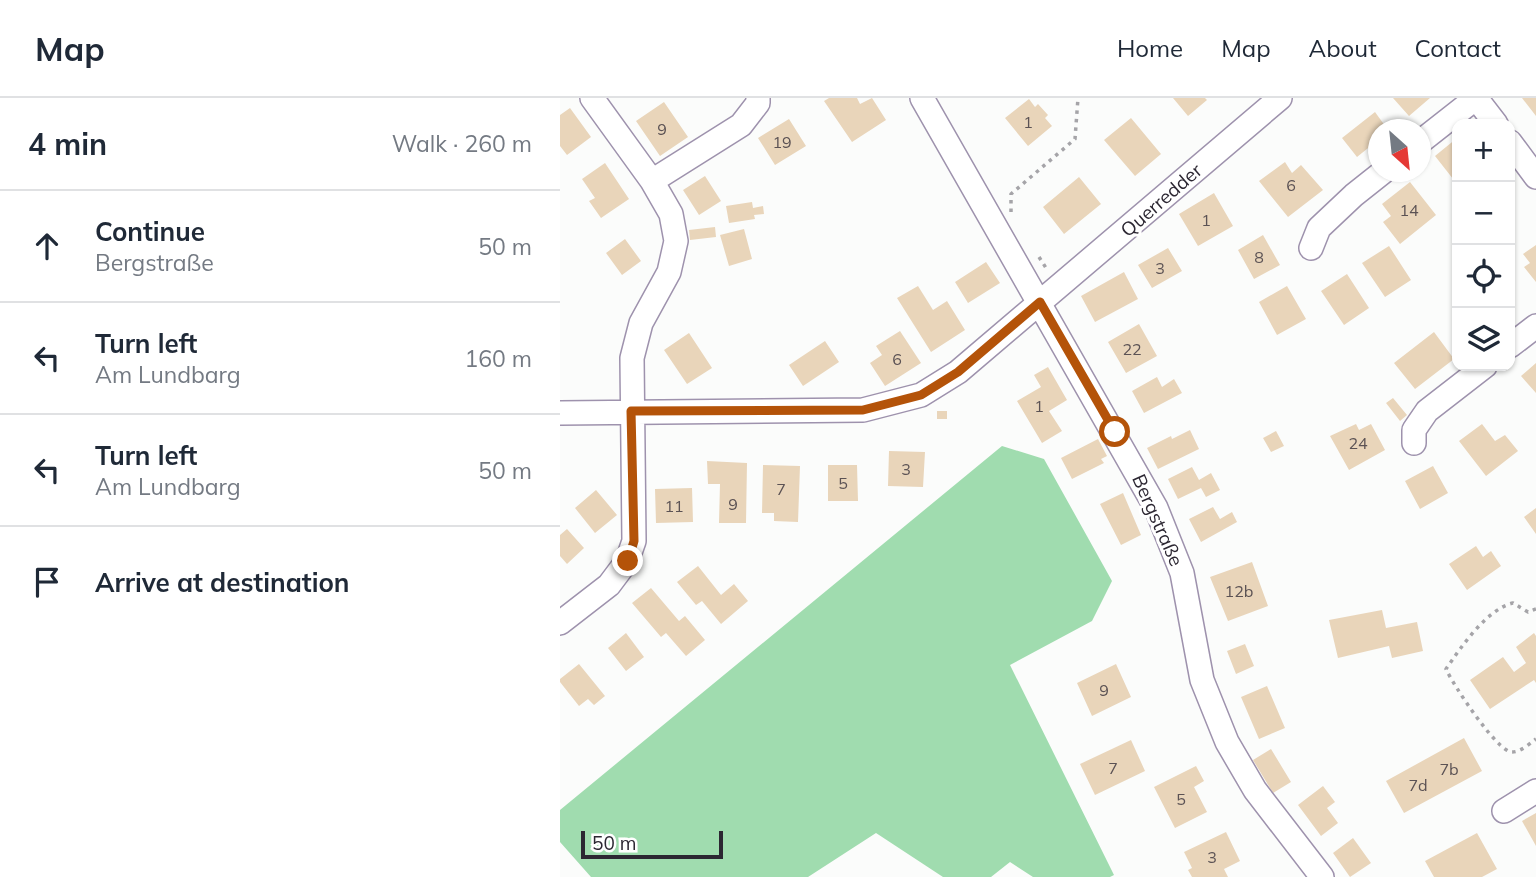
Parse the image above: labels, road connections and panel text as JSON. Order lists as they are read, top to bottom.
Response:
{
  "streets": {
    "street": ["Querredder", "Bergstraße"]
  },
  "crossings": [
    ["Querredder", "Bergstraße"]
  ],
  "house_numbers": [
    "1",
    "9",
    "19",
    "6",
    "14",
    "1",
    "8",
    "3",
    "22",
    "6",
    "1",
    "24",
    "3",
    "5",
    "7",
    "9",
    "11",
    "12b",
    "9",
    "7",
    "7b",
    "7d",
    "5",
    "3"
  ],
  "scale_bar": "50 m",
  "north": "bottom right",
  "page": {
    "header": "Map",
    "nav": [
      "Home",
      "Map",
      "About",
      "Contact"
    ],
    "heading": ["4 min", "Walk · 260 m"],
    "map_buttons": ["+", "−"],
    "list": [
      ["Continue", "Bergstraße", "50 m"],
      ["Turn left", "Am Lundbarg", "160 m"],
      ["Turn left", "Am Lundbarg", "50 m"],
      "Arrive at destination"
    ],
    "scale": "50 m"
  }
}
